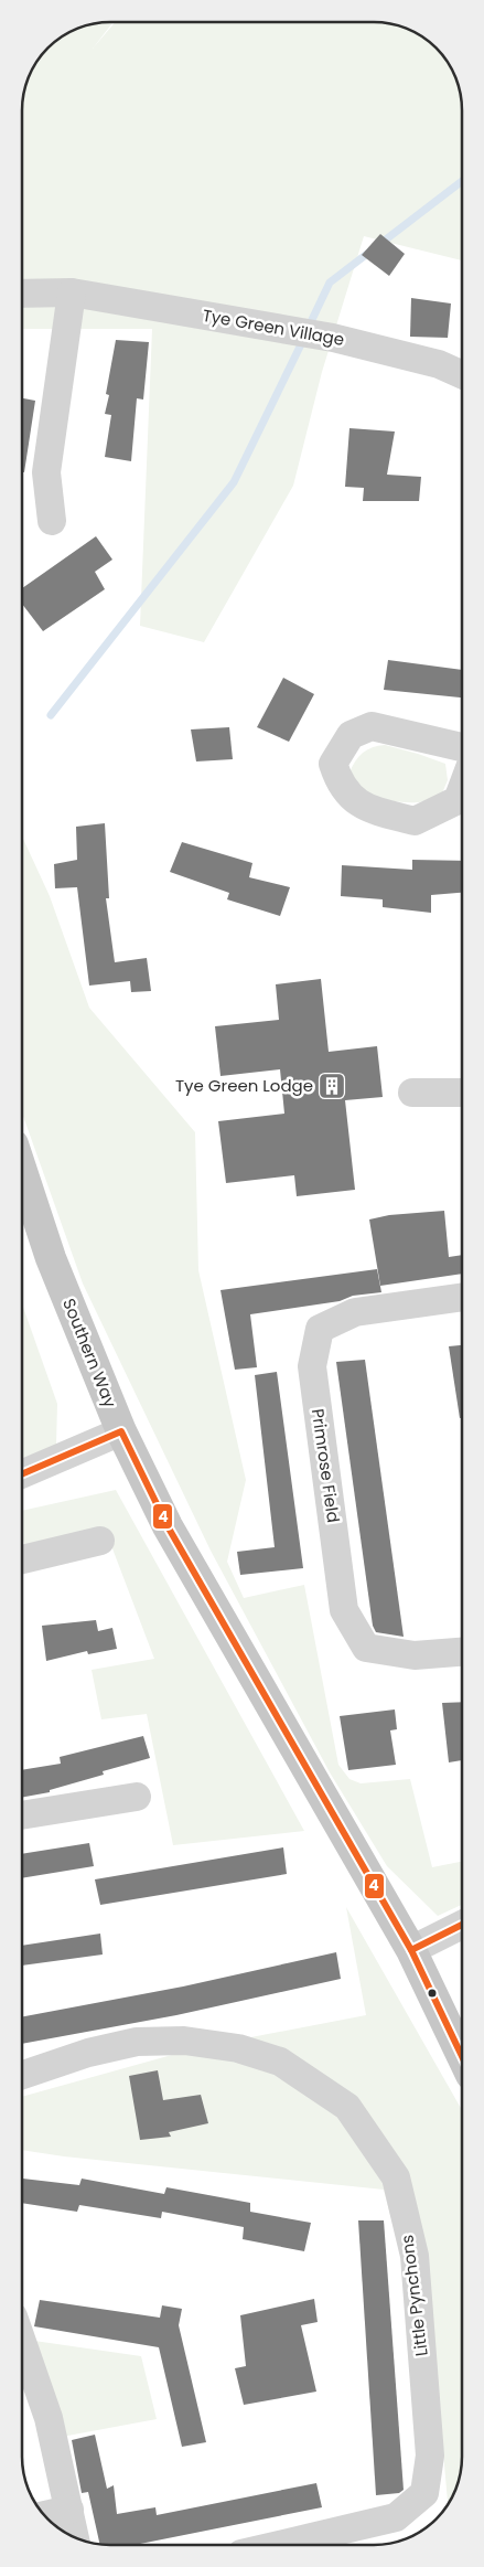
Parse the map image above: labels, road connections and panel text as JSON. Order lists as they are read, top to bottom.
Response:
{
  "streets": {
    "main road": ["Southern Way"],
    "street": ["Tye Green Village", "Primrose Field", "Little Pynchons"]
  },
  "places": {
    "building": ["Tye Green Lodge"]
  },
  "lines": ["transit line 4"]
}
